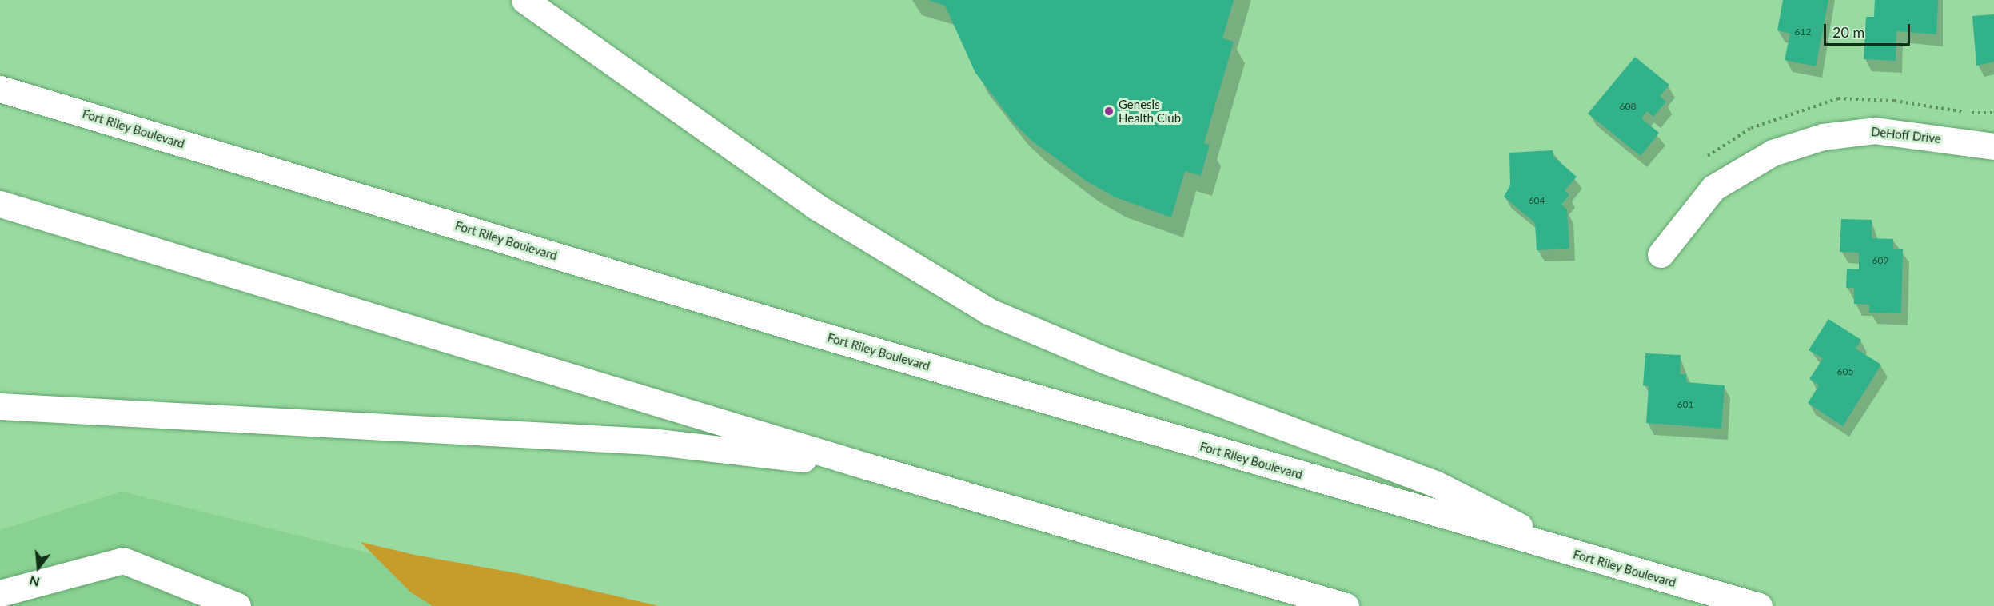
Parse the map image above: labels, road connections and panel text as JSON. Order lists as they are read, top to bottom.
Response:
{
  "streets": {
    "main road": ["Fort Riley Boulevard", "DeHoff Drive"]
  },
  "places": ["Genesis Health Club"],
  "house_numbers": [
    "612",
    "608",
    "604",
    "609",
    "605",
    "601"
  ],
  "scale_bar": "20 m",
  "north": "bottom"
}
